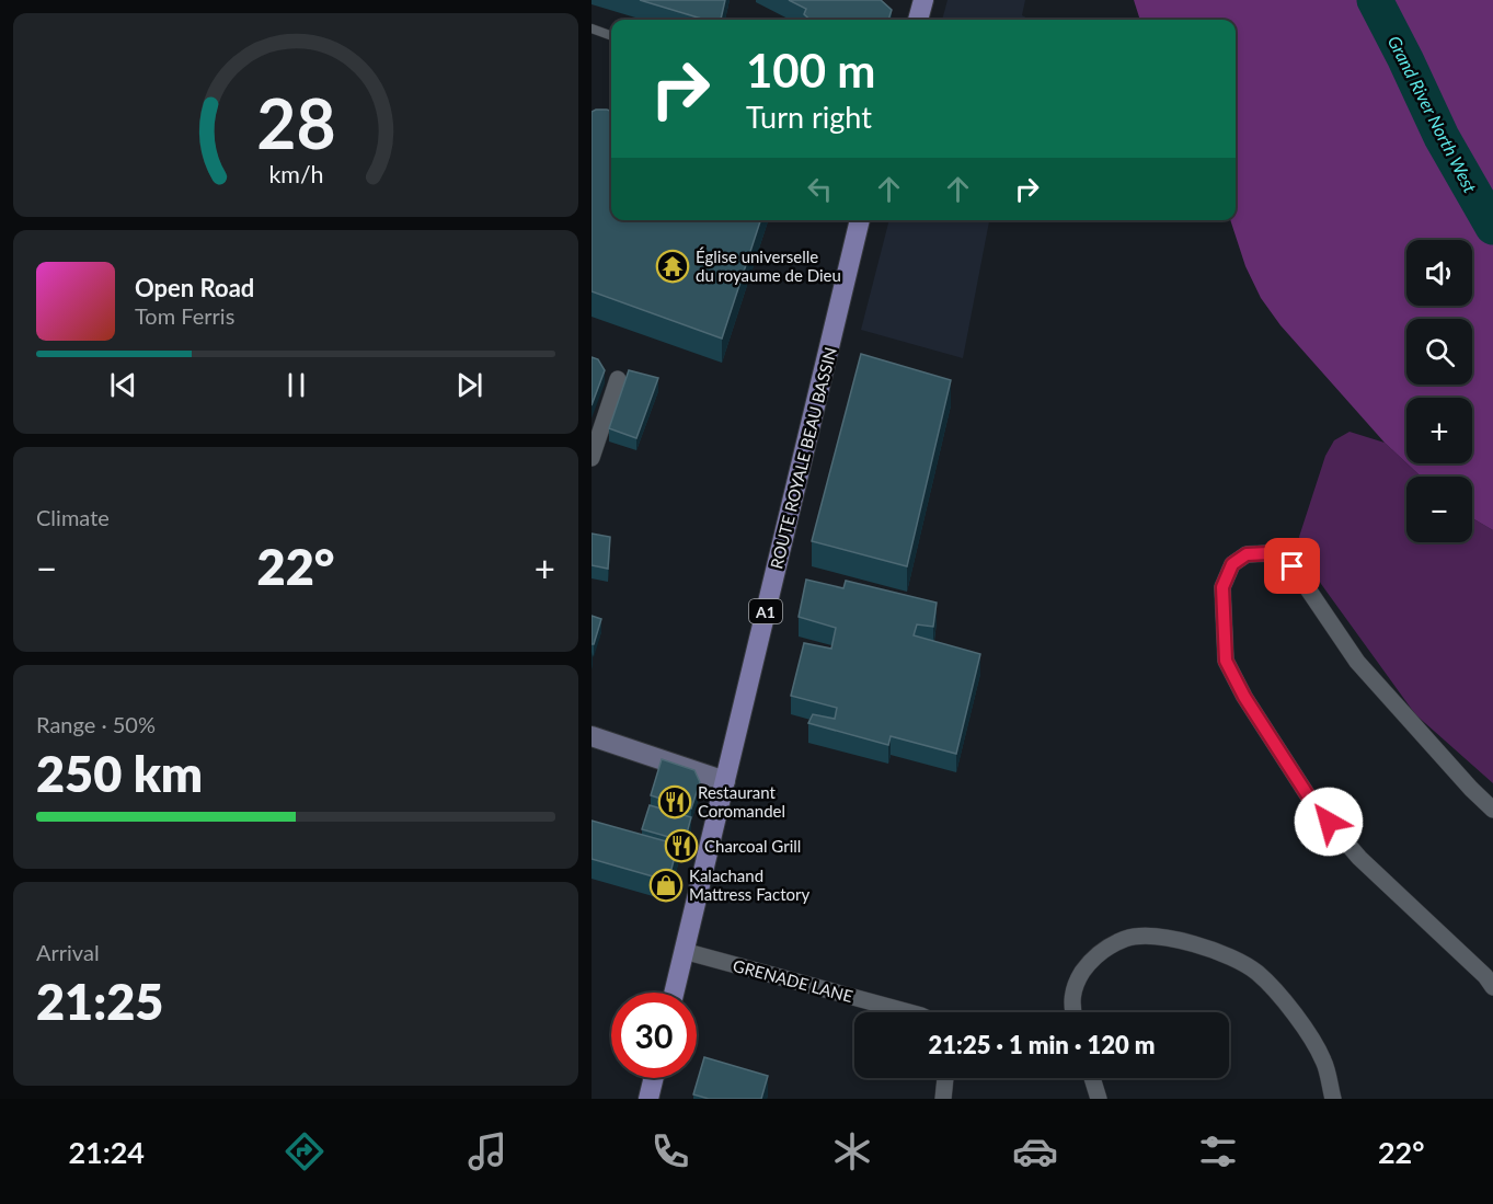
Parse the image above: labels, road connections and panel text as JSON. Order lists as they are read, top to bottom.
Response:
{
  "streets": {
    "main road": ["ROUTE ROYALE BEAU BASSIN", "A1"],
    "street": ["GRENADE LANE"]
  },
  "crossings": [
    ["ROUTE ROYALE BEAU BASSIN", "GRENADE LANE"]
  ],
  "water": ["Grand River North West"],
  "places": {
    "temple": ["Église universelle du royaume de Dieu"],
    "restaurant": ["Restaurant Coromandel", "Charcoal Grill"],
    "shop": ["Kalachand Mattress Factory"]
  },
  "page": {
    "turn": ["100 m", "Turn right"],
    "map_buttons": ["+", "−"],
    "song": ["Open Road", "Tom Ferris"],
    "tile": [
      "Climate",
      ["Range · 50%", "250 km"],
      ["Arrival", "21:25"]
    ],
    "heat": ["−", "22°", "+"],
    "limit": "30",
    "trip": "21:25 · 1 min · 120 m",
    "tabs": ["21:24", "22°"],
    "gauge": ["28", "km/h"]
  }
}
